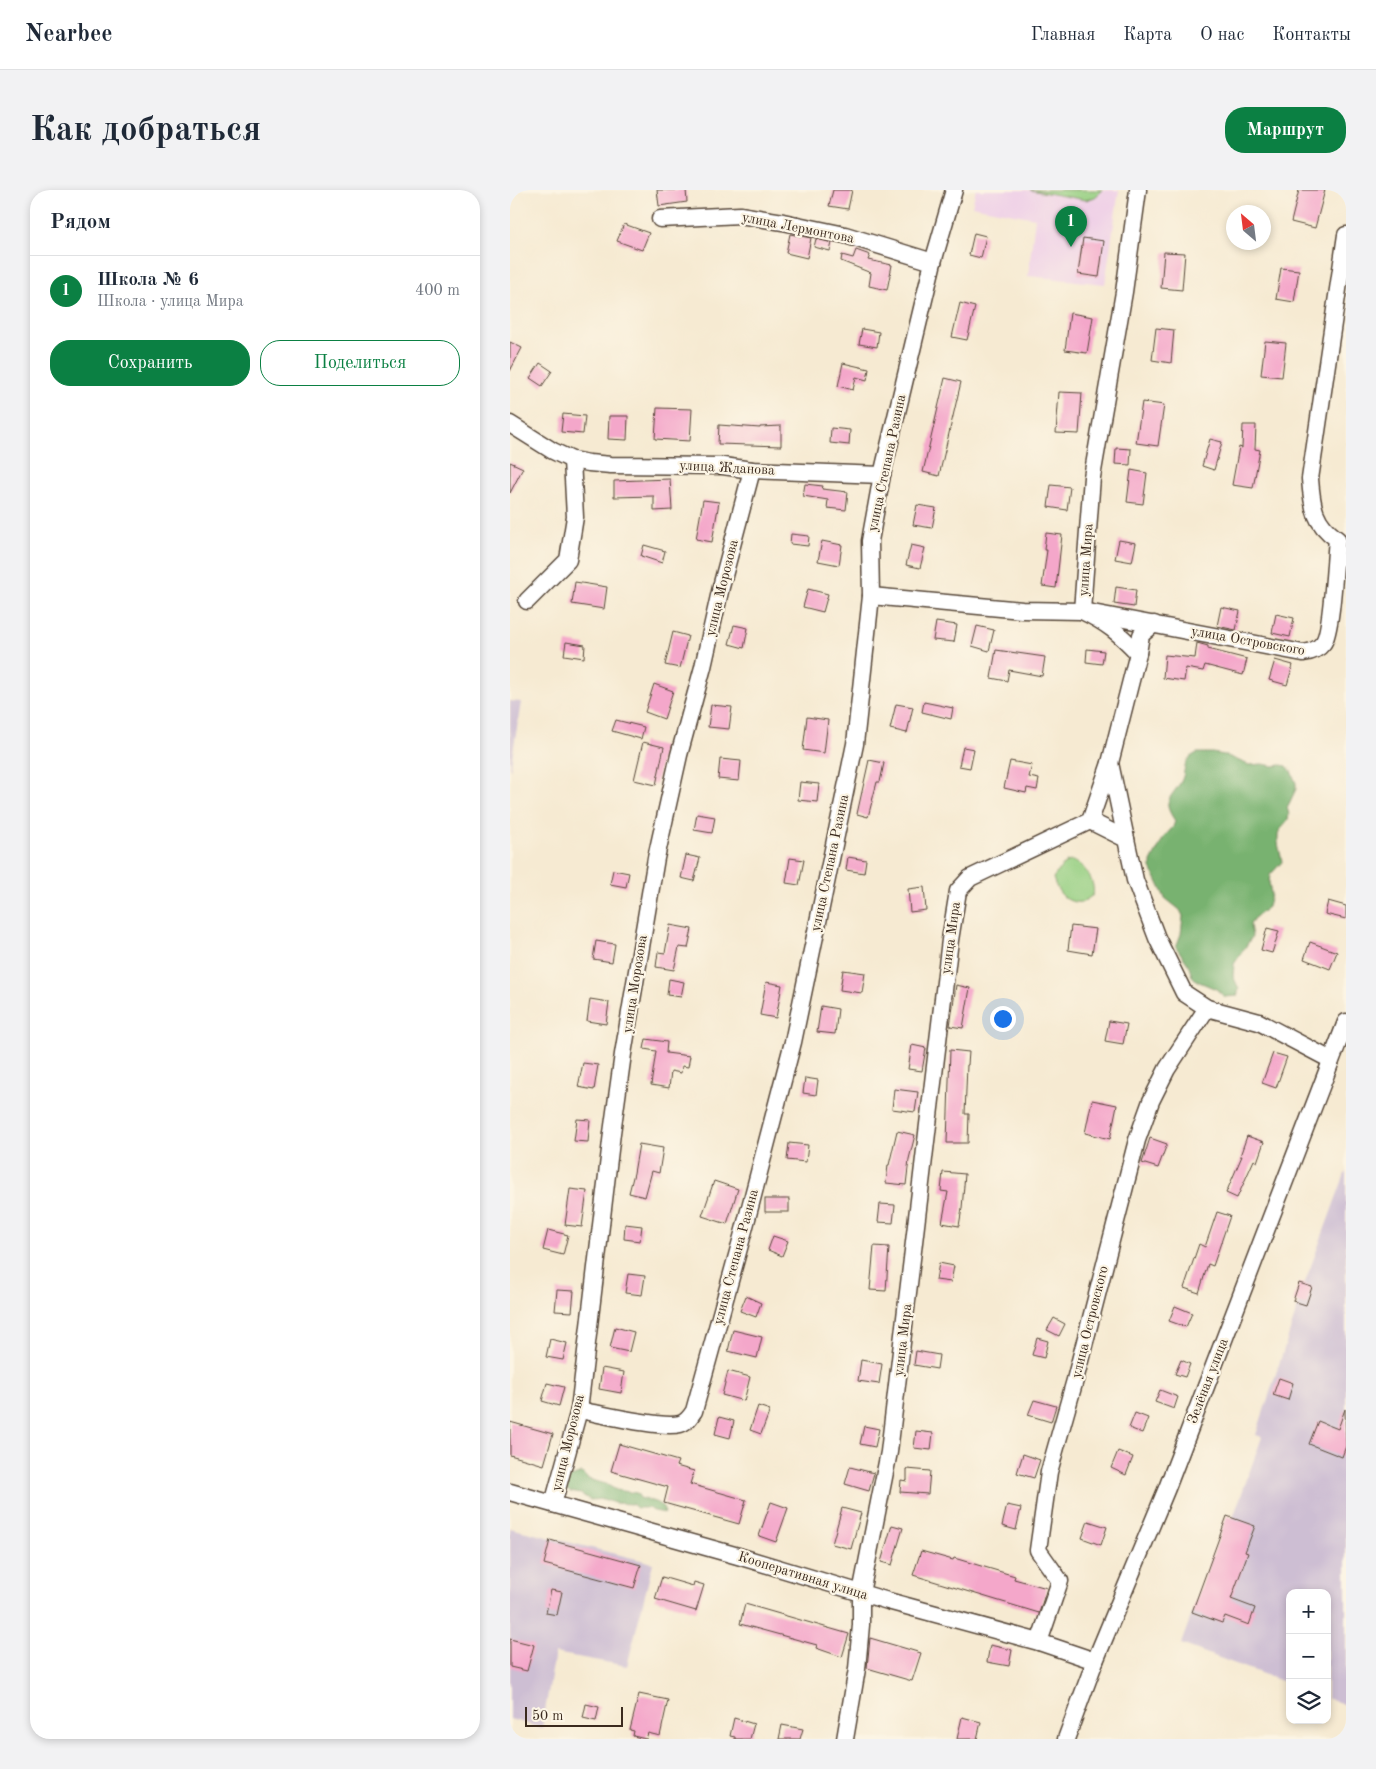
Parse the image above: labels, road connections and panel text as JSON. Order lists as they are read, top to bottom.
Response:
{
  "streets": {
    "street": [
      "улица Лермонтова",
      "улица Степана Разина",
      "улица Жданова",
      "улица Мира",
      "улица Морозова",
      "улица Островского",
      "Зелёная улица",
      "Кооперативная улица"
    ]
  },
  "crossings": [
    ["улица Лермонтова", "улица Степана Разина"],
    ["улица Степана Разина", "улица Жданова"],
    ["улица Степана Разина", "улица Морозова"],
    ["улица Степана Разина", "улица Островского"],
    ["улица Жданова", "улица Морозова"],
    ["улица Мира", "улица Островского"],
    ["улица Мира", "Кооперативная улица"],
    ["улица Морозова", "Кооперативная улица"],
    ["улица Островского", "Кооперативная улица"],
    ["Зелёная улица", "Кооперативная улица"]
  ],
  "scale_bar": "50 m",
  "north": "top left",
  "page": {
    "header": "Nearbee",
    "nav": [
      "Главная",
      "Карта",
      "О нас",
      "Контакты"
    ],
    "buttons": [
      "Маршрут",
      ["Сохранить", "Поделиться"]
    ],
    "title": "Как добраться",
    "heading": "Рядом",
    "pins": "1",
    "list": [
      {
        "mark": "1",
        "name": "Школа № 6",
        "note": "Школа · улица Мира",
        "value": "400 m"
      }
    ],
    "map_buttons": ["+", "−"],
    "scale": "50 m"
  }
}
